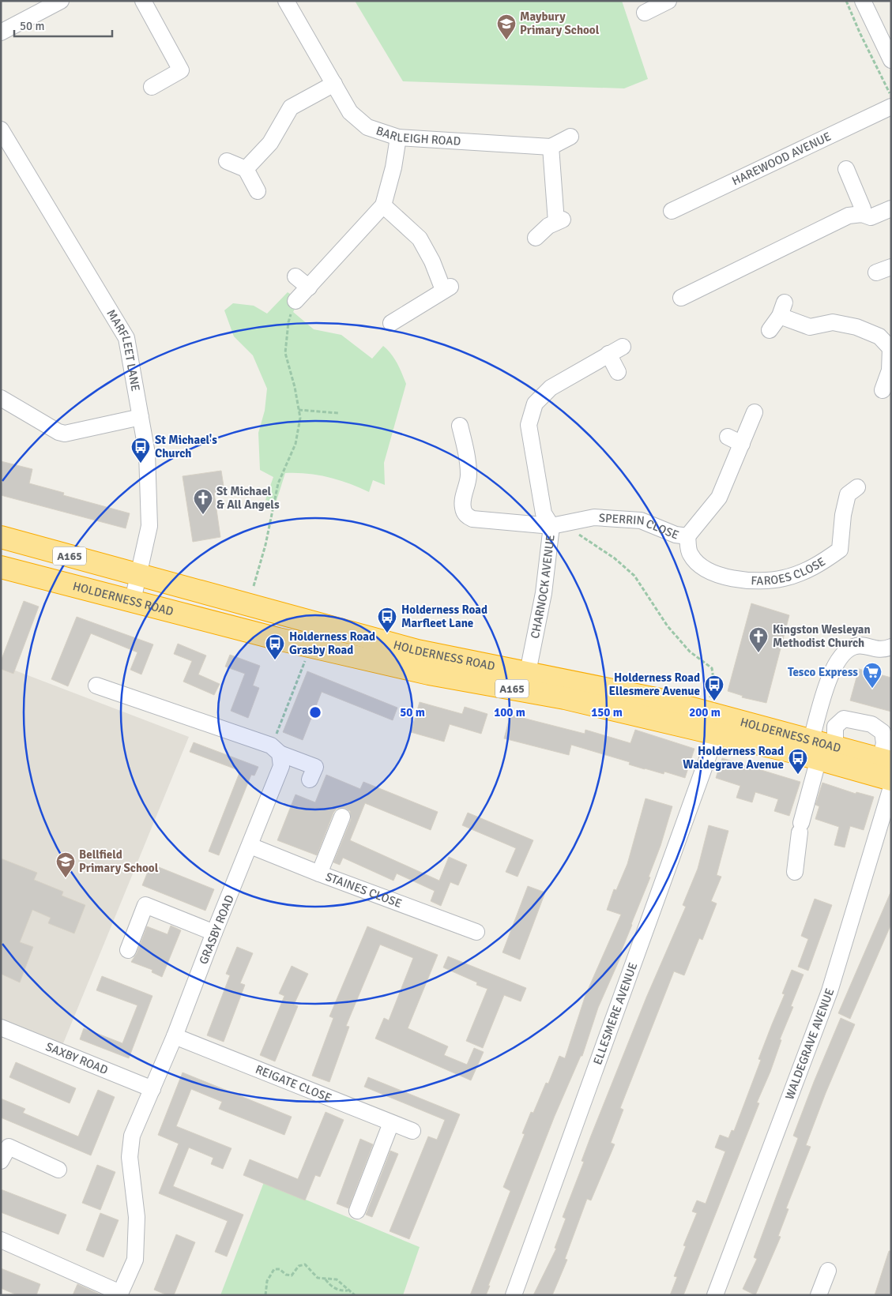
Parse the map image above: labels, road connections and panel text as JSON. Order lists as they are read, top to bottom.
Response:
{
  "streets": {
    "highway": ["A165", "HOLDERNESS ROAD"],
    "street": [
      "BARLEIGH ROAD",
      "HAREWOOD AVENUE",
      "MARFLEET LANE",
      "SPERRIN CLOSE",
      "FAROES CLOSE",
      "CHARNOCK AVENUE",
      "STAINES CLOSE",
      "GRASBY ROAD",
      "ELLESMERE AVENUE",
      "WALDEGRAVE AVENUE",
      "SAXBY ROAD",
      "REIGATE CLOSE"
    ]
  },
  "crossings": [
    ["MARFLEET LANE", "HOLDERNESS ROAD"],
    ["SPERRIN CLOSE", "FAROES CLOSE"],
    ["SPERRIN CLOSE", "CHARNOCK AVENUE"],
    ["CHARNOCK AVENUE", "HOLDERNESS ROAD"],
    ["HOLDERNESS ROAD", "ELLESMERE AVENUE"],
    ["STAINES CLOSE", "GRASBY ROAD"],
    ["GRASBY ROAD", "SAXBY ROAD"],
    ["GRASBY ROAD", "REIGATE CLOSE"]
  ],
  "places": {
    "school or university": ["Maybury Primary School", "Bellfield Primary School"],
    "bus stop": [
      "St Michael's Church",
      "Holderness Road Marfleet Lane",
      "Holderness Road Grasby Road",
      "Holderness Road Ellesmere Avenue",
      "Holderness Road Waldegrave Avenue"
    ],
    "church": ["St Michael & All Angels", "Kingston Wesleyan Methodist Church"],
    "supermarket": ["Tesco Express"]
  },
  "scale_bar": "50 m",
  "rings": [
    "50 m",
    "100 m",
    "150 m",
    "200 m"
  ]
}
